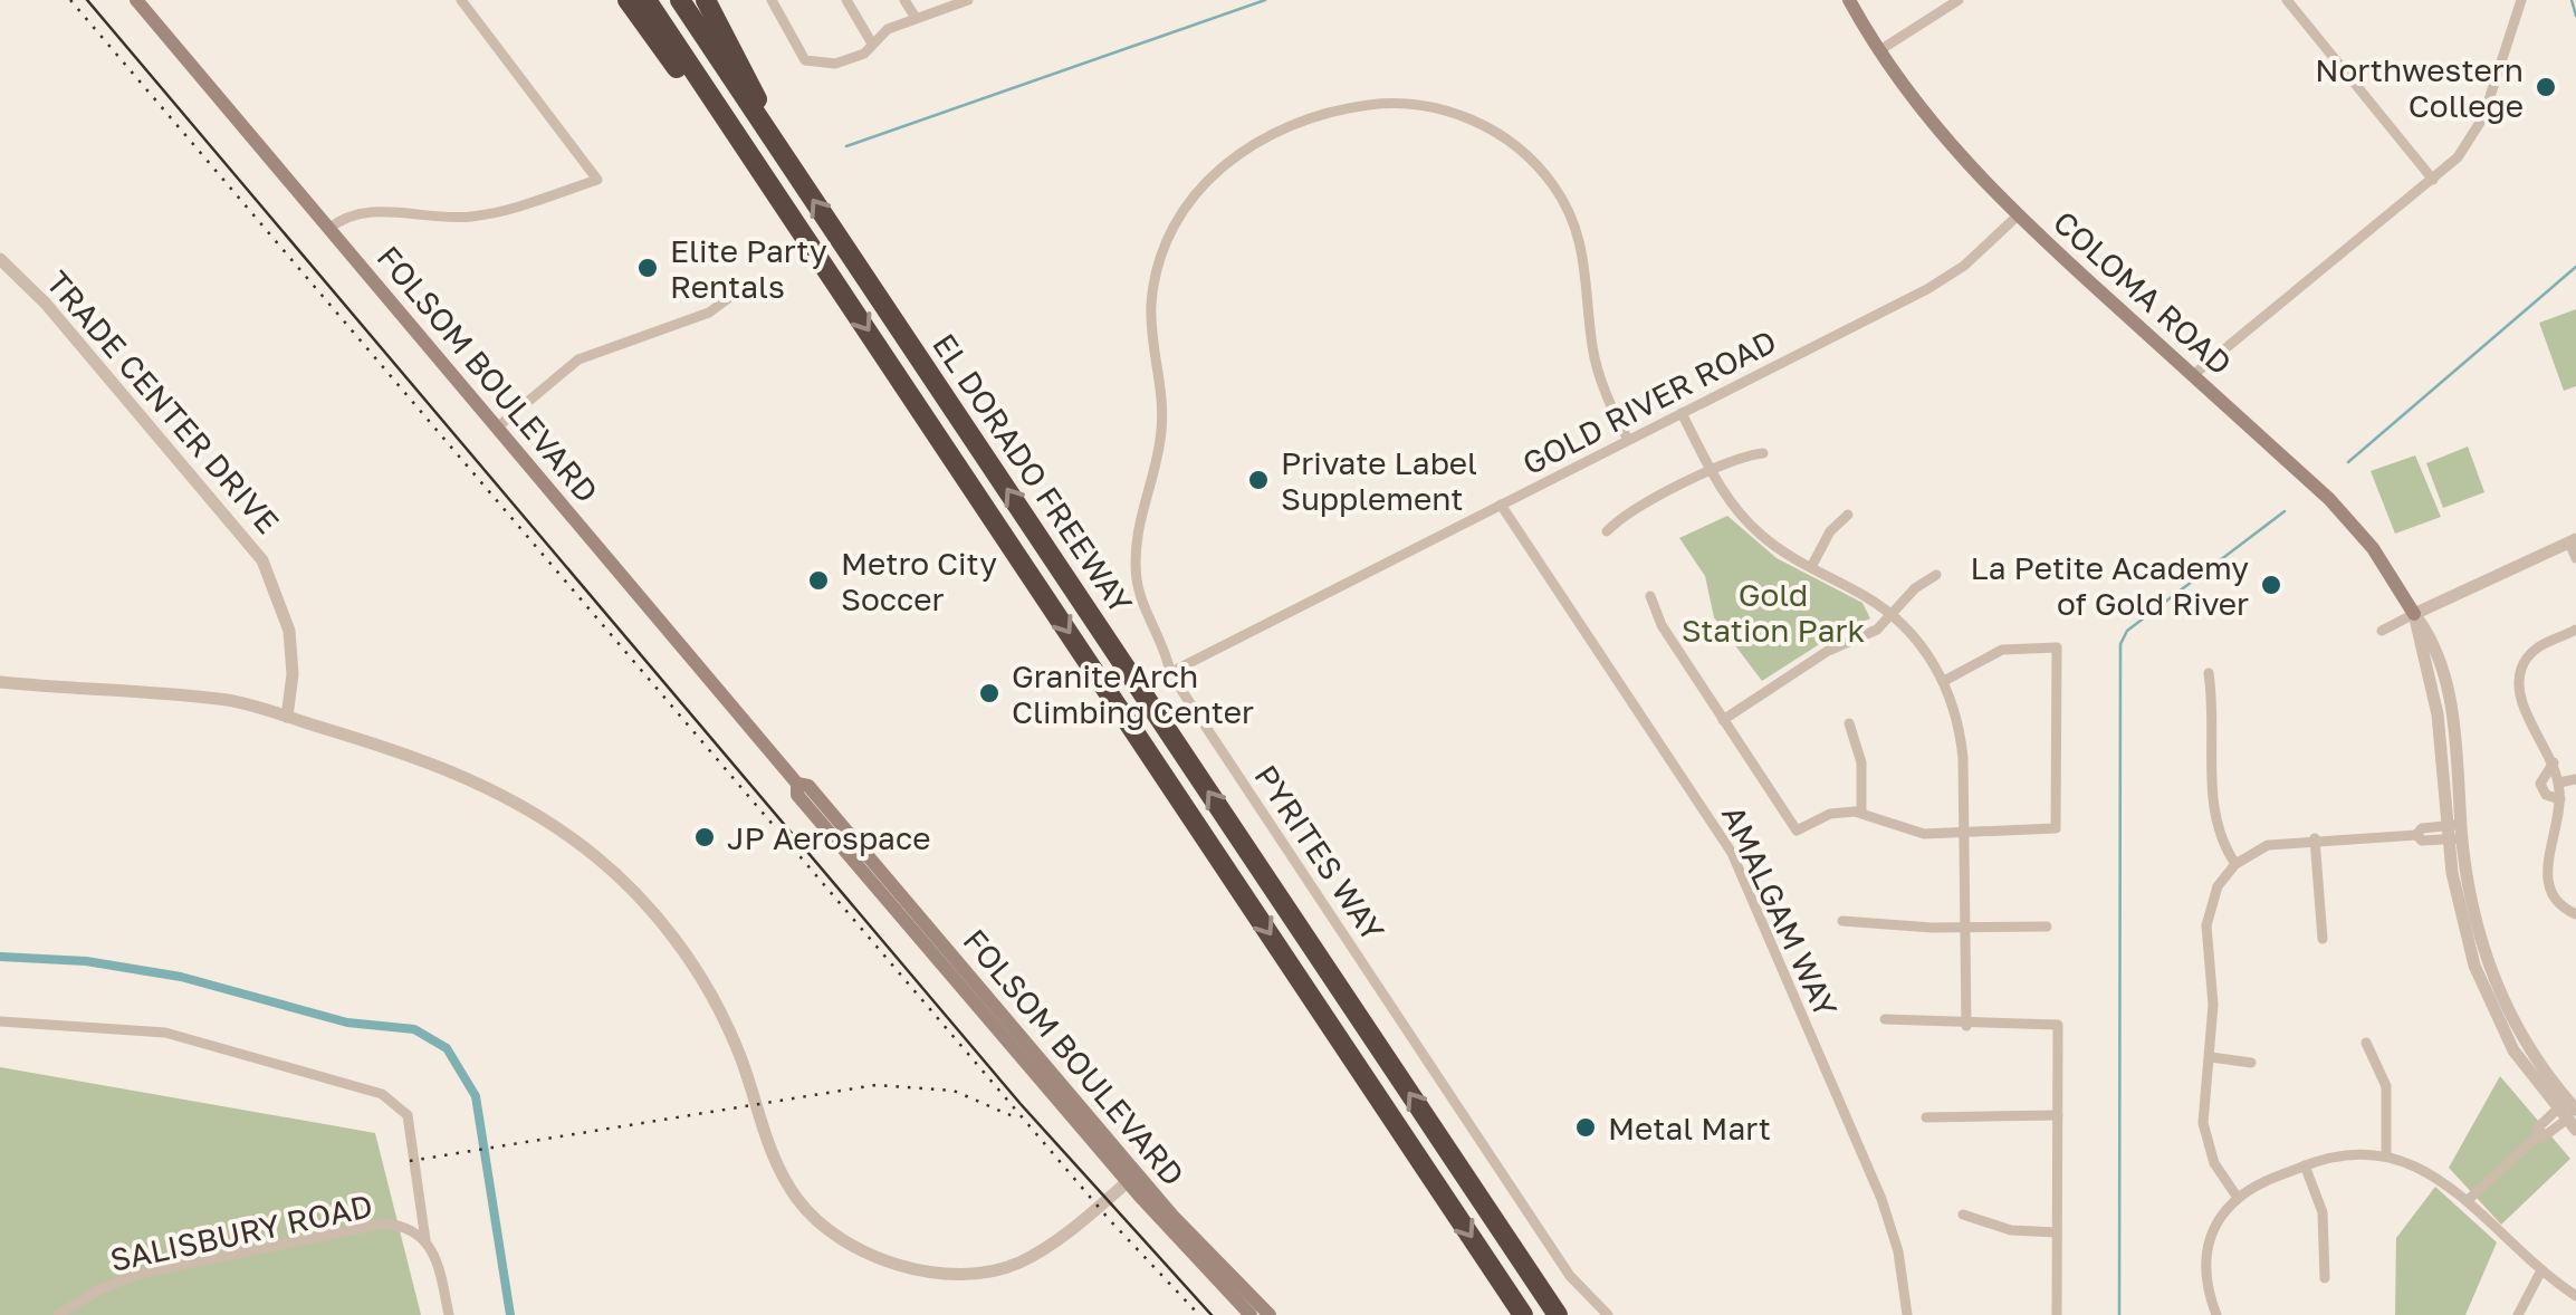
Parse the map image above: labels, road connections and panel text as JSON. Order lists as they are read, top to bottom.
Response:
{
  "streets": {
    "highway": ["EL DORADO FREEWAY"],
    "main road": ["COLOMA ROAD", "FOLSOM BOULEVARD"],
    "street": [
      "TRADE CENTER DRIVE",
      "GOLD RIVER ROAD",
      "PYRITES WAY",
      "AMALGAM WAY",
      "SALISBURY ROAD"
    ]
  },
  "crossings": [
    ["COLOMA ROAD", "GOLD RIVER ROAD"],
    ["GOLD RIVER ROAD", "PYRITES WAY"],
    ["GOLD RIVER ROAD", "AMALGAM WAY"]
  ],
  "parks": ["Gold Station Park"],
  "places": [
    "Northwestern College",
    "Elite Party Rentals",
    "Private Label Supplement",
    "Metro City Soccer",
    "La Petite Academy of Gold River",
    "Granite Arch Climbing Center",
    "JP Aerospace",
    "Metal Mart"
  ]
}
